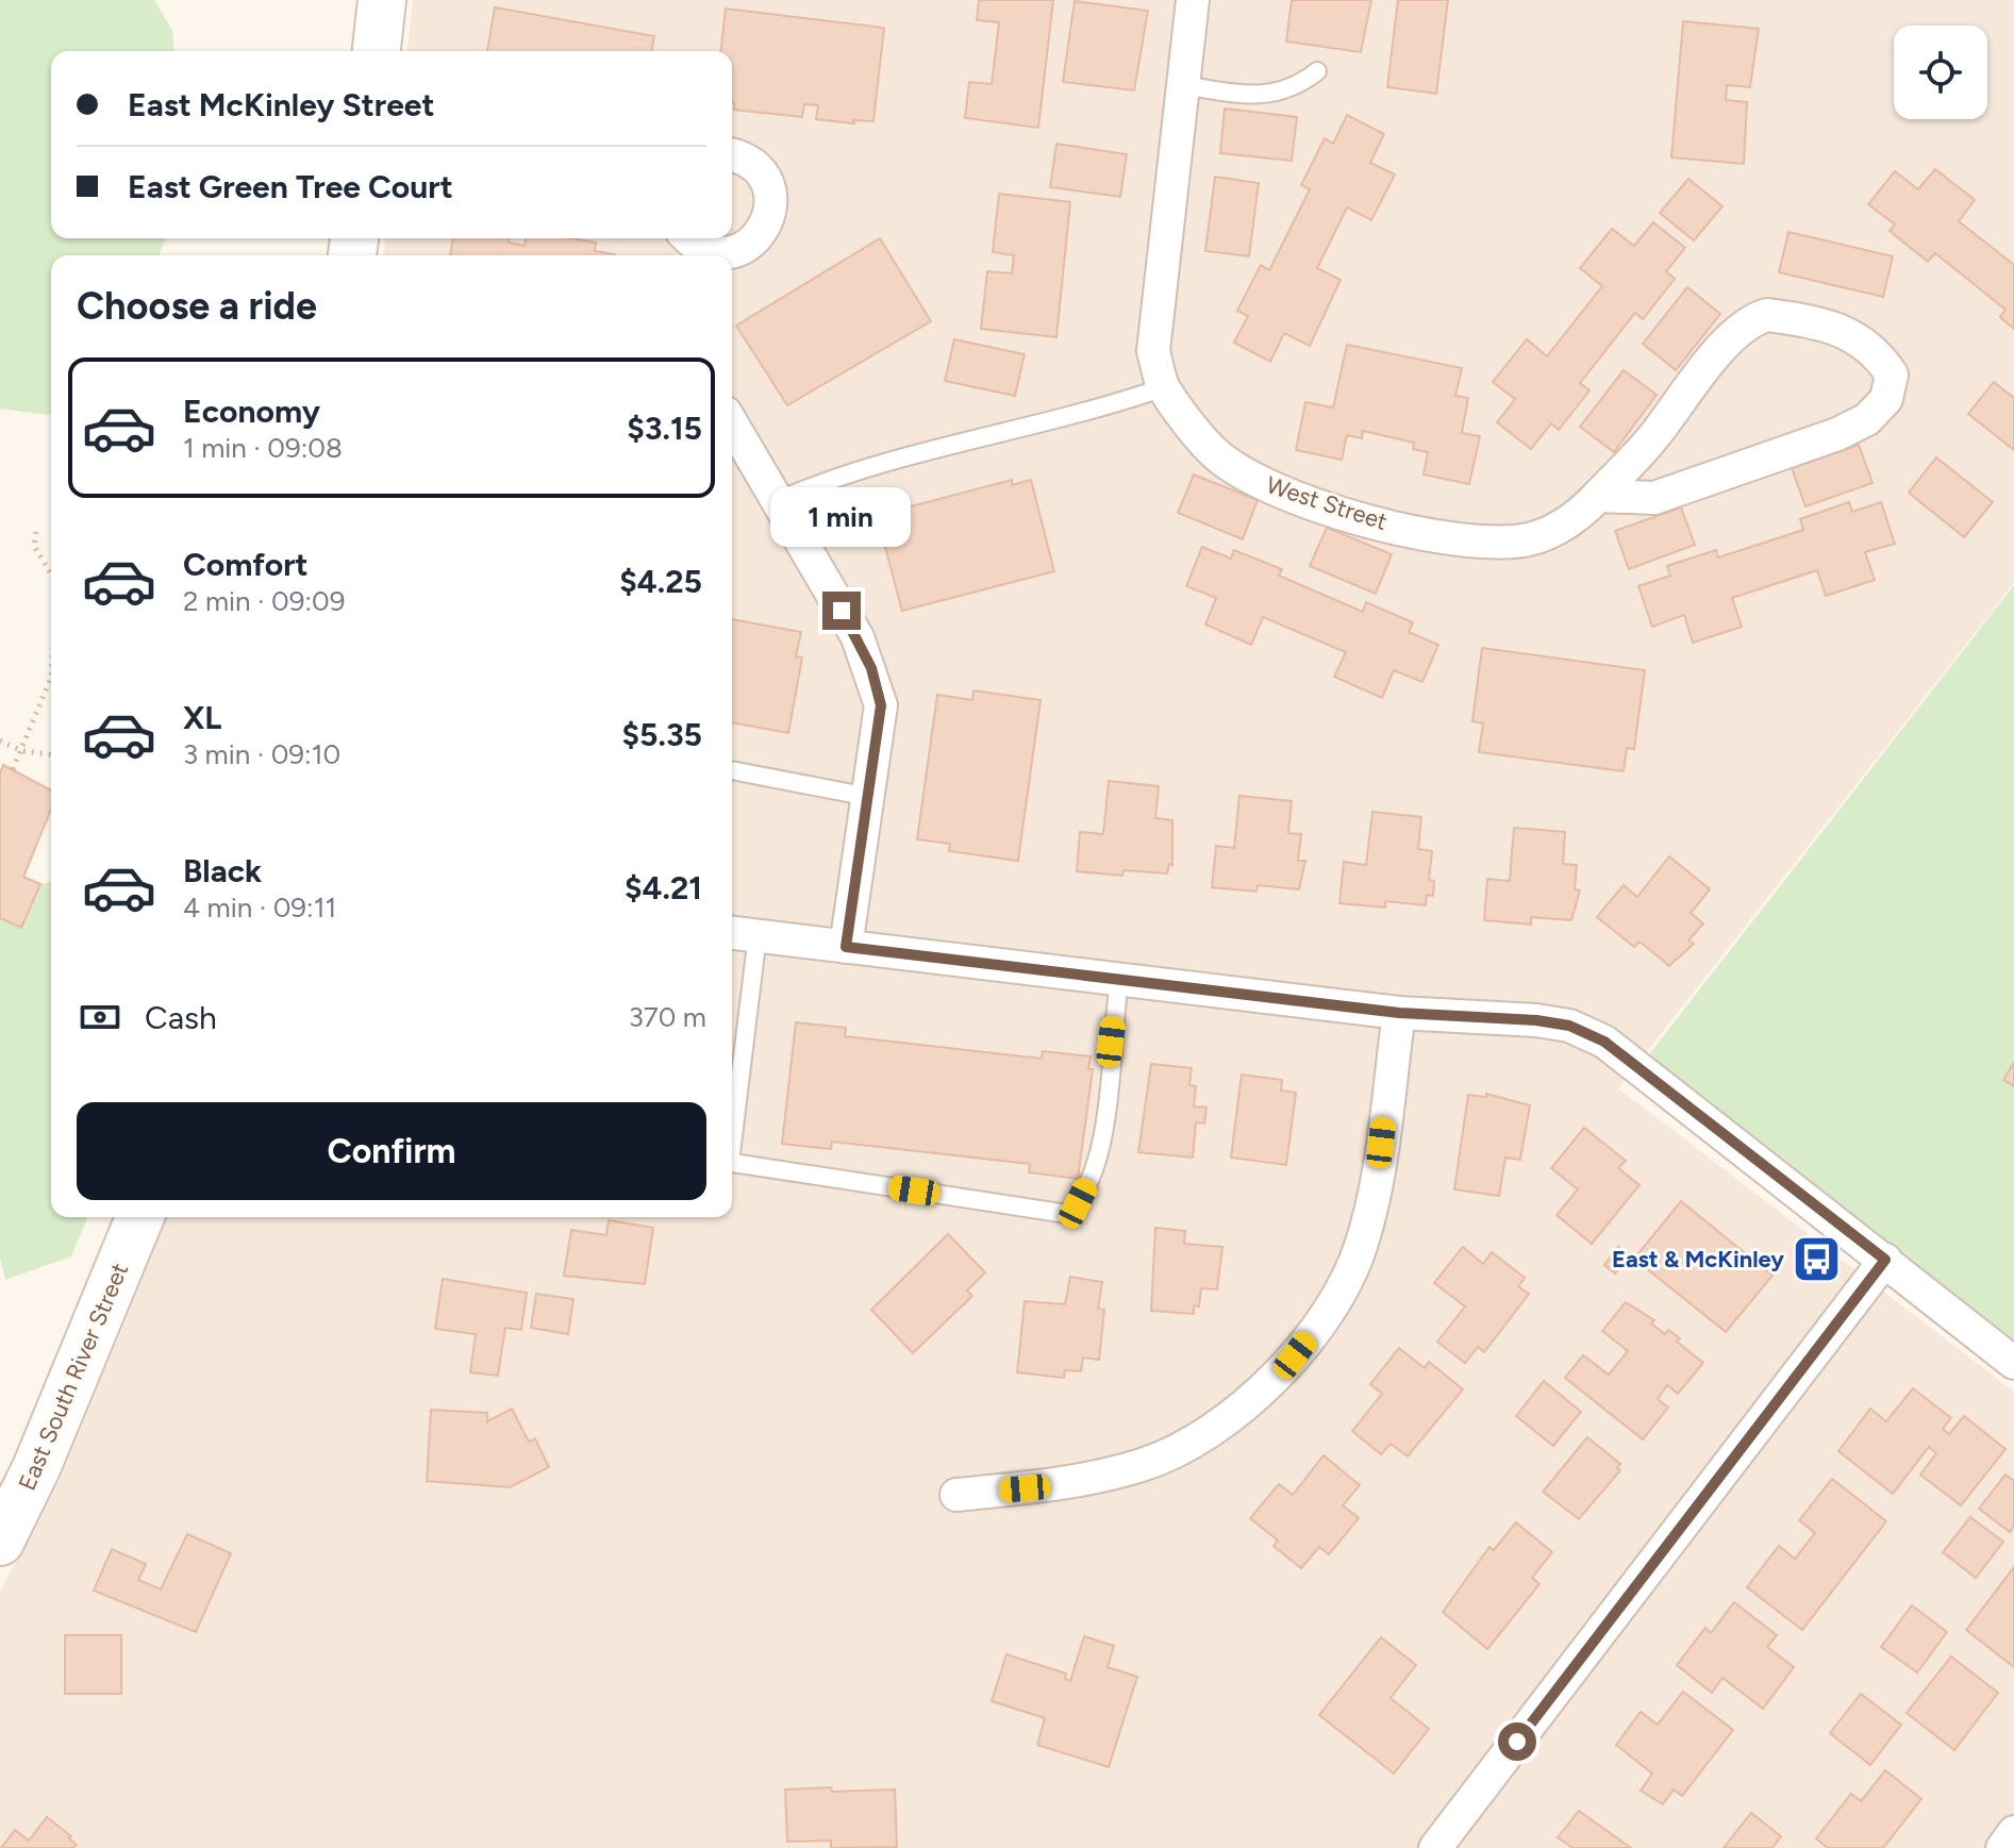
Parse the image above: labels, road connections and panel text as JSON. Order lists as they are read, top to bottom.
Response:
{
  "streets": {
    "street": ["West Street", "East South River Street"]
  },
  "places": {
    "bus stop": ["East & McKinley"]
  },
  "page": {
    "banner": ["East McKinley Street", "East Green Tree Court"],
    "heading": "Choose a ride",
    "list": [
      {
        "name": "Economy",
        "note": "1 min · 09:08",
        "value": "$3.15"
      },
      {
        "name": "Comfort",
        "note": "2 min · 09:09",
        "value": "$4.25"
      },
      {
        "name": "XL",
        "note": "3 min · 09:10",
        "value": "$5.35"
      },
      {
        "name": "Black",
        "note": "4 min · 09:11",
        "value": "$4.21"
      }
    ],
    "bubble": "1 min",
    "pay": ["Cash", "370 m"],
    "buttons": "Confirm"
  }
}
